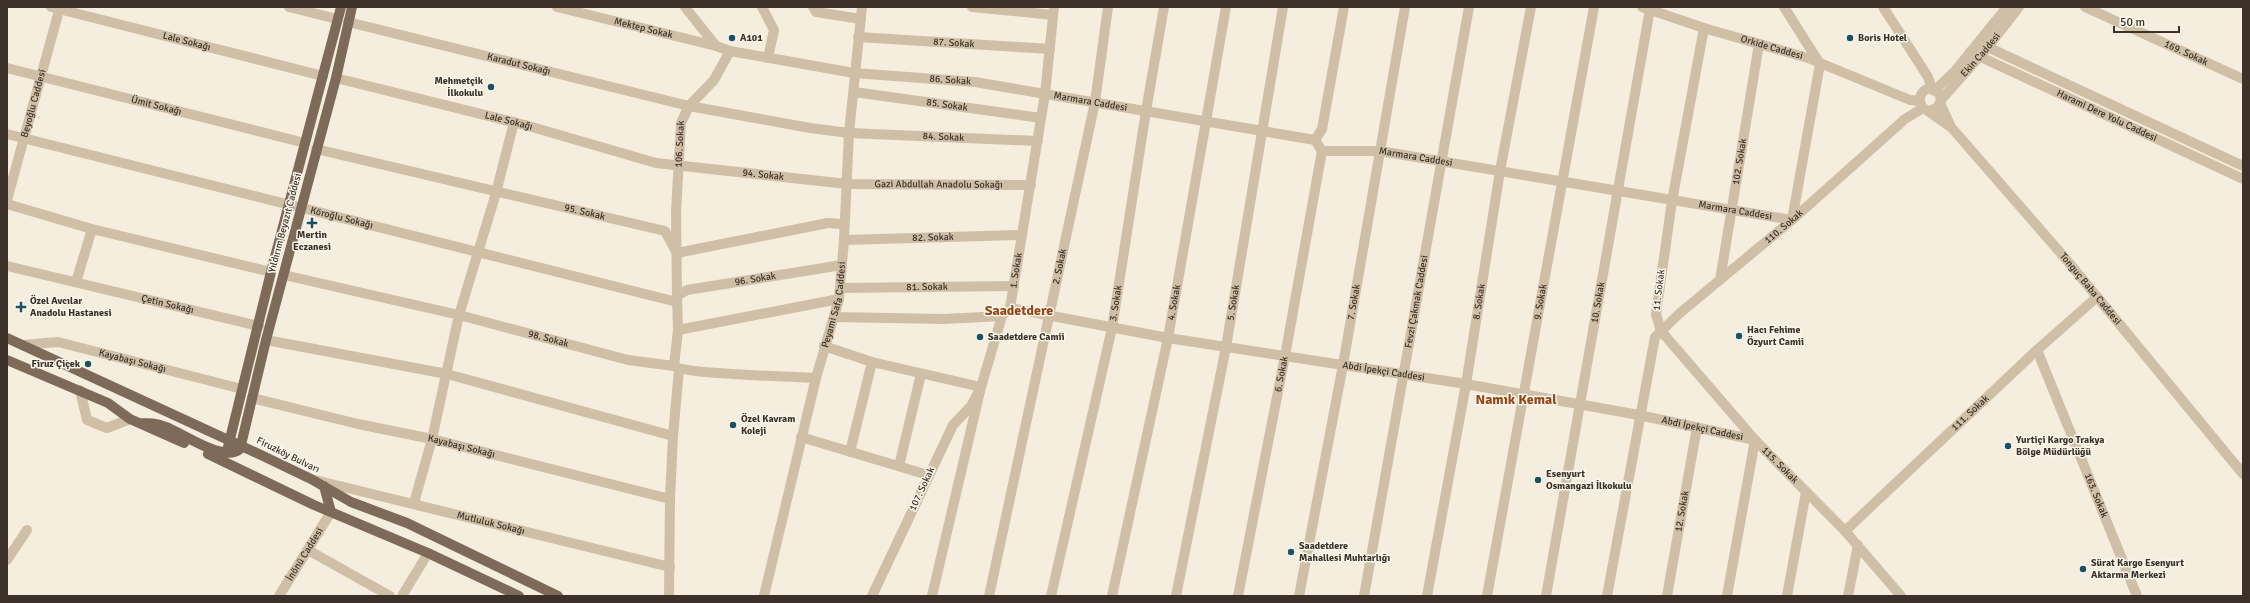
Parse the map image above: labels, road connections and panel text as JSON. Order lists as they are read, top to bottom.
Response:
{
  "streets": {
    "main road": ["Yıldırım Beyazıt Caddesi", "Firuzköy Bulvarı"],
    "street": [
      "Mektep Sokak",
      "Lale Sokağı",
      "87. Sokak",
      "Orkide Caddesi",
      "169. Sokak",
      "Ekin Caddesi",
      "Karadut Sokağı",
      "86. Sokak",
      "Marmara Caddesi",
      "Beyoğlu Caddesi",
      "Ümit Sokağı",
      "85. Sokak",
      "Harami Dere Yolu Caddesi",
      "84. Sokak",
      "106. Sokak",
      "102. Sokak",
      "94. Sokak",
      "Gazi Abdullah Anadolu Sokağı",
      "95. Sokak",
      "Köroğlu Sokağı",
      "110. Sokak",
      "82. Sokak",
      "2. Sokak",
      "1. Sokak",
      "96. Sokak",
      "81. Sokak",
      "Tonguç Baba Caddesi",
      "11. Sokak",
      "Fevzi Çakmak Caddesi",
      "9. Sokak",
      "4. Sokak",
      "5. Sokak",
      "7. Sokak",
      "8. Sokak",
      "3. Sokak",
      "10. Sokak",
      "Çetin Sokağı",
      "Peyami Safa Caddesi",
      "98. Sokak",
      "Kayabaşı Sokağı",
      "Abdi İpekçi Caddesi",
      "6. Sokak",
      "111. Sokak",
      "115. Sokak",
      "107. Sokak",
      "163. Sokak",
      "12. Sokak",
      "Mutluluk Sokağı",
      "İnönü Caddesi"
    ]
  },
  "crossings": [
    ["Mektep Sokak", "86. Sokak"],
    ["Mektep Sokak", "106. Sokak"],
    ["Lale Sokağı", "Beyoğlu Caddesi"],
    ["Lale Sokağı", "106. Sokak"],
    ["Lale Sokağı", "94. Sokak"],
    ["Lale Sokağı", "Yıldırım Beyazıt Caddesi"],
    ["87. Sokak", "1. Sokak"],
    ["87. Sokak", "Peyami Safa Caddesi"],
    ["Orkide Caddesi", "Ekin Caddesi"],
    ["Orkide Caddesi", "102. Sokak"],
    ["Orkide Caddesi", "110. Sokak"],
    ["Orkide Caddesi", "Tonguç Baba Caddesi"],
    ["Orkide Caddesi", "11. Sokak"],
    ["Orkide Caddesi", "10. Sokak"],
    ["Ekin Caddesi", "Harami Dere Yolu Caddesi"],
    ["Ekin Caddesi", "110. Sokak"],
    ["Ekin Caddesi", "Tonguç Baba Caddesi"],
    ["Karadut Sokağı", "84. Sokak"],
    ["Karadut Sokağı", "106. Sokak"],
    ["Karadut Sokağı", "Yıldırım Beyazıt Caddesi"],
    ["Karadut Sokağı", "Peyami Safa Caddesi"],
    ["86. Sokak", "Marmara Caddesi"],
    ["86. Sokak", "1. Sokak"],
    ["86. Sokak", "Peyami Safa Caddesi"],
    ["Marmara Caddesi", "102. Sokak"],
    ["Marmara Caddesi", "110. Sokak"],
    ["Marmara Caddesi", "2. Sokak"],
    ["Marmara Caddesi", "1. Sokak"],
    ["Marmara Caddesi", "11. Sokak"],
    ["Marmara Caddesi", "Fevzi Çakmak Caddesi"],
    ["Marmara Caddesi", "9. Sokak"],
    ["Marmara Caddesi", "4. Sokak"],
    ["Marmara Caddesi", "5. Sokak"],
    ["Marmara Caddesi", "7. Sokak"],
    ["Marmara Caddesi", "8. Sokak"],
    ["Marmara Caddesi", "3. Sokak"],
    ["Marmara Caddesi", "10. Sokak"],
    ["Marmara Caddesi", "6. Sokak"],
    ["Beyoğlu Caddesi", "Ümit Sokağı"],
    ["Beyoğlu Caddesi", "Köroğlu Sokağı"],
    ["Ümit Sokağı", "Yıldırım Beyazıt Caddesi"],
    ["85. Sokak", "1. Sokak"],
    ["85. Sokak", "Peyami Safa Caddesi"],
    ["84. Sokak", "1. Sokak"],
    ["84. Sokak", "Peyami Safa Caddesi"],
    ["106. Sokak", "94. Sokak"],
    ["106. Sokak", "95. Sokak"],
    ["106. Sokak", "Köroğlu Sokağı"],
    ["106. Sokak", "96. Sokak"],
    ["106. Sokak", "98. Sokak"],
    ["106. Sokak", "Kayabaşı Sokağı"],
    ["106. Sokak", "Mutluluk Sokağı"],
    ["102. Sokak", "110. Sokak"],
    ["94. Sokak", "Gazi Abdullah Anadolu Sokağı"],
    ["94. Sokak", "Peyami Safa Caddesi"],
    ["Gazi Abdullah Anadolu Sokağı", "1. Sokak"],
    ["Gazi Abdullah Anadolu Sokağı", "Peyami Safa Caddesi"],
    ["95. Sokak", "Yıldırım Beyazıt Caddesi"],
    ["Köroğlu Sokağı", "Yıldırım Beyazıt Caddesi"],
    ["Köroğlu Sokağı", "96. Sokak"],
    ["Yıldırım Beyazıt Caddesi", "Çetin Sokağı"],
    ["Yıldırım Beyazıt Caddesi", "98. Sokak"],
    ["Yıldırım Beyazıt Caddesi", "Kayabaşı Sokağı"],
    ["Yıldırım Beyazıt Caddesi", "Firuzköy Bulvarı"],
    ["110. Sokak", "Tonguç Baba Caddesi"],
    ["110. Sokak", "11. Sokak"],
    ["110. Sokak", "115. Sokak"],
    ["82. Sokak", "1. Sokak"],
    ["82. Sokak", "Peyami Safa Caddesi"],
    ["2. Sokak", "Abdi İpekçi Caddesi"],
    ["1. Sokak", "81. Sokak"],
    ["1. Sokak", "Abdi İpekçi Caddesi"],
    ["96. Sokak", "Peyami Safa Caddesi"],
    ["81. Sokak", "Peyami Safa Caddesi"],
    ["Tonguç Baba Caddesi", "111. Sokak"],
    ["11. Sokak", "115. Sokak"],
    ["Fevzi Çakmak Caddesi", "Abdi İpekçi Caddesi"],
    ["9. Sokak", "Abdi İpekçi Caddesi"],
    ["4. Sokak", "Abdi İpekçi Caddesi"],
    ["5. Sokak", "Abdi İpekçi Caddesi"],
    ["7. Sokak", "Abdi İpekçi Caddesi"],
    ["8. Sokak", "Abdi İpekçi Caddesi"],
    ["3. Sokak", "Abdi İpekçi Caddesi"],
    ["10. Sokak", "Abdi İpekçi Caddesi"],
    ["Peyami Safa Caddesi", "98. Sokak"],
    ["Kayabaşı Sokağı", "Firuzköy Bulvarı"],
    ["Abdi İpekçi Caddesi", "6. Sokak"],
    ["Abdi İpekçi Caddesi", "115. Sokak"],
    ["Abdi İpekçi Caddesi", "12. Sokak"],
    ["111. Sokak", "115. Sokak"],
    ["111. Sokak", "163. Sokak"],
    ["Firuzköy Bulvarı", "Mutluluk Sokağı"]
  ],
  "districts": ["Saadetdere", "Namık Kemal"],
  "places": {
    "other": [
      "A101",
      "Boris Hotel",
      "Mehmetçik İlkokulu",
      "Hacı Fehime Özyurt Camii",
      "Saadetdere Camii",
      "Firuz Çiçek",
      "Özel Kavram Koleji",
      "Yurtiçi Kargo Trakya Bölge Müdürlüğü",
      "Esenyurt Osmangazi İlkokulu",
      "Saadetdere Mahallesi Muhtarlığı",
      "Sürat Kargo Esenyurt Aktarma Merkezi"
    ],
    "health": ["Mertin Eczanesi", "Özel Avcılar Anadolu Hastanesi"]
  },
  "scale_bar": "50 m"
}
